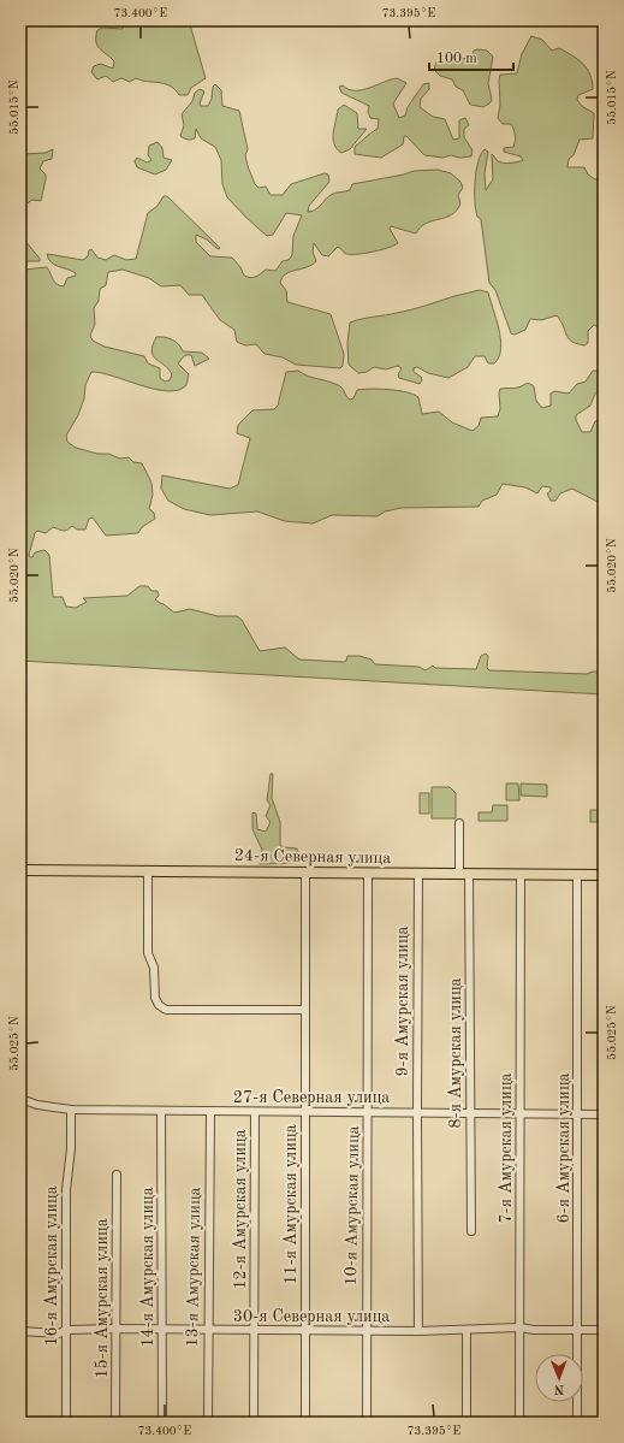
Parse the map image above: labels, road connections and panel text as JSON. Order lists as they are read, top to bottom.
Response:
{
  "streets": {
    "main road": ["24-я Северная улица"],
    "street": [
      "9-я Амурская улица",
      "8-я Амурская улица",
      "27-я Северная улица",
      "7-я Амурская улица",
      "6-я Амурская улица",
      "11-я Амурская улица",
      "10-я Амурская улица",
      "12-я Амурская улица",
      "16-я Амурская улица",
      "14-я Амурская улица",
      "13-я Амурская улица",
      "15-я Амурская улица",
      "30-я Северная улица"
    ]
  },
  "crossings": [
    ["24-я Северная улица", "9-я Амурская улица"],
    ["24-я Северная улица", "8-я Амурская улица"],
    ["24-я Северная улица", "7-я Амурская улица"],
    ["24-я Северная улица", "6-я Амурская улица"],
    ["24-я Северная улица", "11-я Амурская улица"],
    ["24-я Северная улица", "10-я Амурская улица"],
    ["9-я Амурская улица", "27-я Северная улица"],
    ["9-я Амурская улица", "30-я Северная улица"],
    ["8-я Амурская улица", "27-я Северная улица"],
    ["27-я Северная улица", "7-я Амурская улица"],
    ["27-я Северная улица", "6-я Амурская улица"],
    ["27-я Северная улица", "11-я Амурская улица"],
    ["27-я Северная улица", "10-я Амурская улица"],
    ["27-я Северная улица", "12-я Амурская улица"],
    ["27-я Северная улица", "16-я Амурская улица"],
    ["27-я Северная улица", "14-я Амурская улица"],
    ["27-я Северная улица", "13-я Амурская улица"],
    ["7-я Амурская улица", "30-я Северная улица"],
    ["6-я Амурская улица", "30-я Северная улица"],
    ["11-я Амурская улица", "30-я Северная улица"],
    ["10-я Амурская улица", "30-я Северная улица"],
    ["12-я Амурская улица", "30-я Северная улица"],
    ["16-я Амурская улица", "30-я Северная улица"],
    ["14-я Амурская улица", "30-я Северная улица"],
    ["13-я Амурская улица", "30-я Северная улица"],
    ["15-я Амурская улица", "30-я Северная улица"]
  ],
  "scale_bar": "100 m",
  "north": "bottom",
  "coordinates": [
    "73.400°E",
    "73.395°E",
    "55.015°N",
    "55.020°N",
    "55.025°N"
  ]
}
